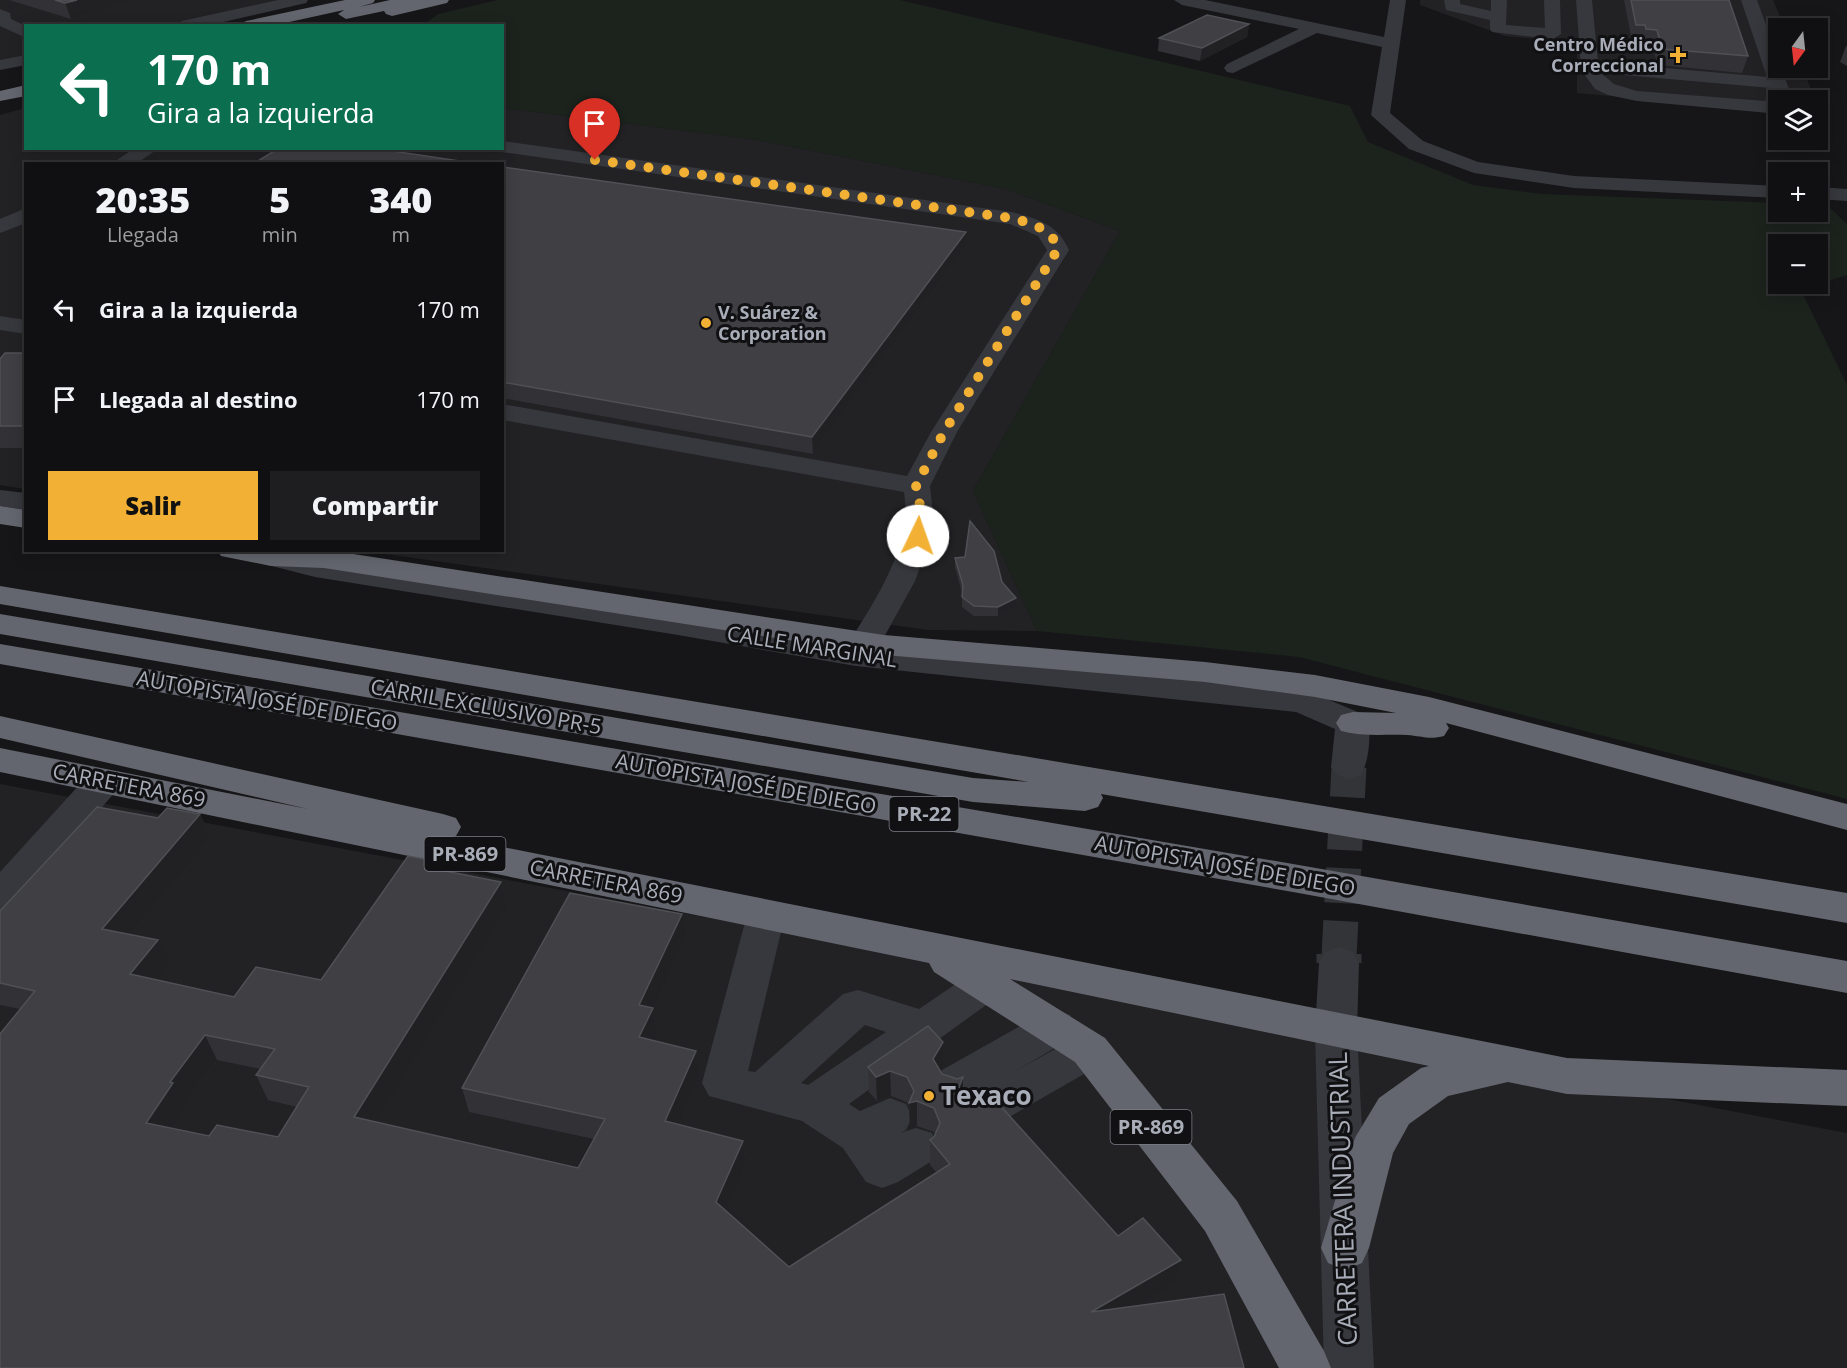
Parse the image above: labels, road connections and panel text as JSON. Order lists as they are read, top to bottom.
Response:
{
  "streets": {
    "highway": [
      "CALLE MARGINAL",
      "AUTOPISTA JOSÉ DE DIEGO",
      "CARRIL EXCLUSIVO PR-5",
      "CARRETERA 869",
      "PR-22",
      "PR-869"
    ],
    "street": ["CARRETERA INDUSTRIAL"]
  },
  "crossings": [
    ["CARRETERA 869", "PR-869"],
    ["CARRETERA 869", "CARRETERA INDUSTRIAL"]
  ],
  "places": {
    "health": ["Centro Médico Correccional"],
    "other": ["V. Suárez & Corporation", "Texaco"]
  },
  "north": "bottom",
  "page": {
    "map_buttons": ["+", "−"],
    "turn": ["170 m", "Gira a la izquierda"],
    "eta": [
      "20:35",
      "Llegada",
      "5",
      "min",
      "340",
      "m"
    ],
    "list": [
      {
        "name": "Gira a la izquierda",
        "value": "170 m"
      },
      {
        "name": "Llegada al destino",
        "value": "170 m"
      }
    ],
    "buttons": ["Salir", "Compartir"]
  }
}
